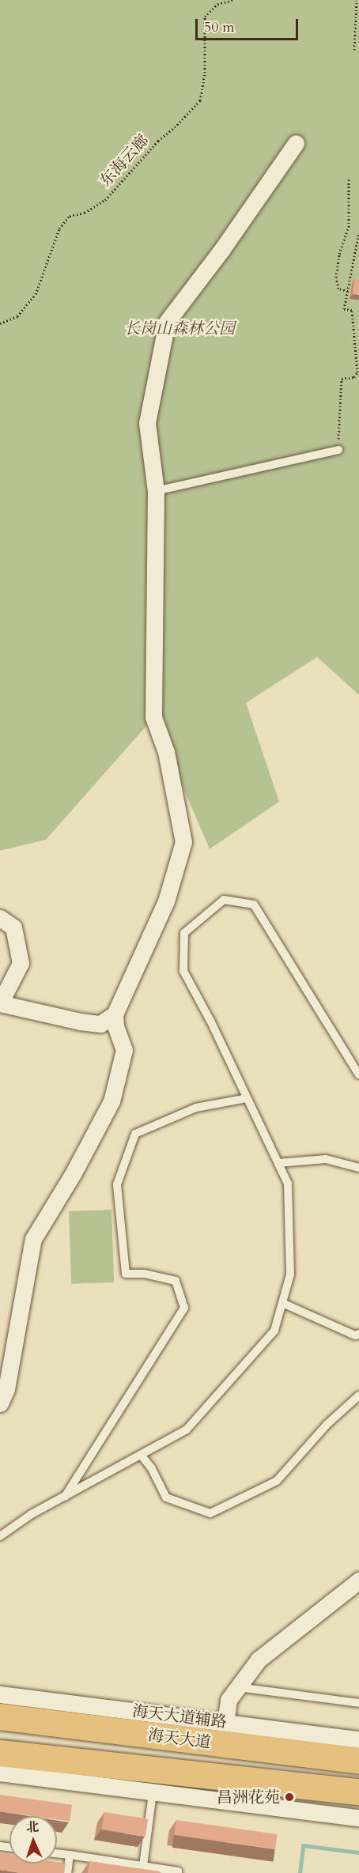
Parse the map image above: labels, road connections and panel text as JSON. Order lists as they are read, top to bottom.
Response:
{
  "streets": {
    "main road": ["海天大道"],
    "street": ["海天大道辅路"],
    "path": ["东海云廊"]
  },
  "parks": ["长岗山森林公园"],
  "places": ["昌洲花苑"],
  "scale_bar": "50 m",
  "north": "top"
}
